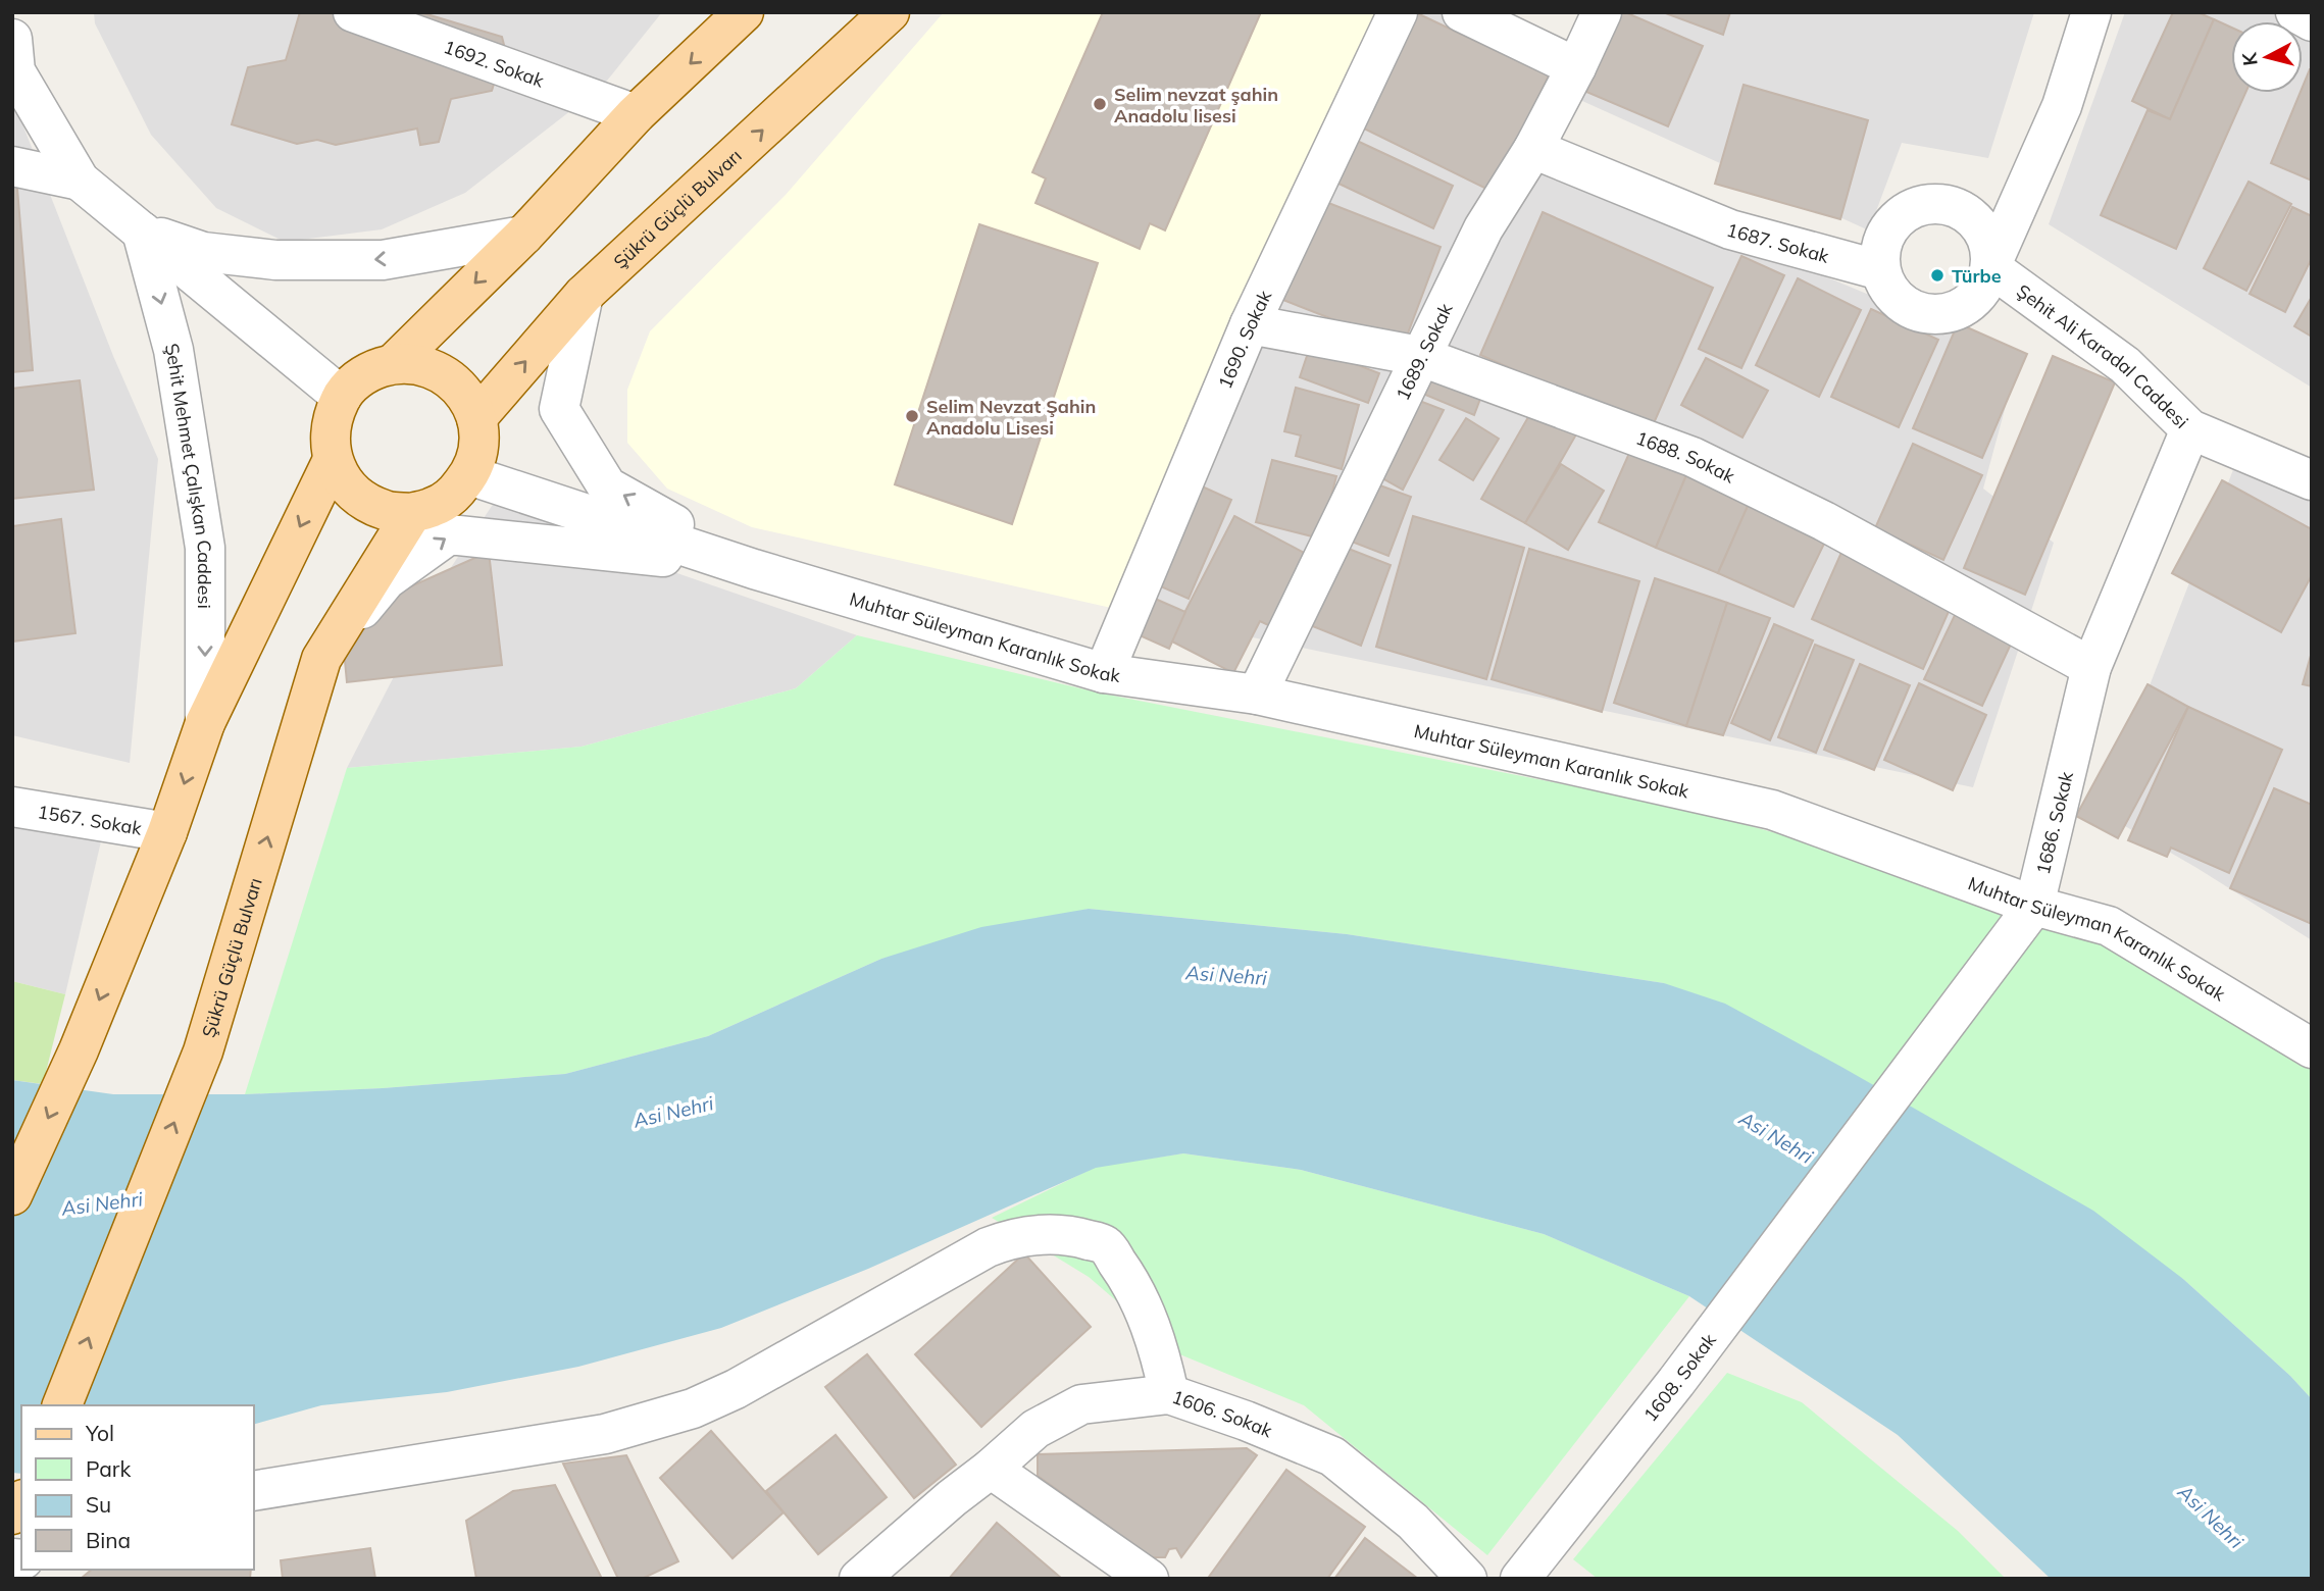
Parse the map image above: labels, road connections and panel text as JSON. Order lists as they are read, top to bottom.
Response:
{
  "streets": {
    "main road": ["Şükrü Güçlü Bulvarı"],
    "street": [
      "1692. Sokak",
      "1687. Sokak",
      "1690. Sokak",
      "1689. Sokak",
      "Şehit Ali Karadal Caddesi",
      "1688. Sokak",
      "Şehit Mehmet Çalışkan Caddesi",
      "Muhtar Süleyman Karanlık Sokak",
      "1567. Sokak",
      "1686. Sokak",
      "1608. Sokak",
      "1606. Sokak"
    ]
  },
  "crossings": [
    ["Şükrü Güçlü Bulvarı", "Muhtar Süleyman Karanlık Sokak"],
    ["1687. Sokak", "1689. Sokak"],
    ["1687. Sokak", "Şehit Ali Karadal Caddesi"],
    ["1690. Sokak", "1688. Sokak"],
    ["1690. Sokak", "Muhtar Süleyman Karanlık Sokak"],
    ["1689. Sokak", "1688. Sokak"],
    ["1689. Sokak", "Muhtar Süleyman Karanlık Sokak"],
    ["Şehit Ali Karadal Caddesi", "1686. Sokak"],
    ["1688. Sokak", "1686. Sokak"],
    ["Muhtar Süleyman Karanlık Sokak", "1686. Sokak"],
    ["1686. Sokak", "1608. Sokak"]
  ],
  "one_way": ["Şehit Mehmet Çalışkan Caddesi"],
  "water": ["Asi Nehri"],
  "places": ["Selim nevzat şahin Anadolu lisesi", "Türbe", "Selim Nevzat Şahin Anadolu Lisesi"],
  "legend": [
    "Yol",
    "Park",
    "Su",
    "Bina"
  ],
  "north": "left"
}
